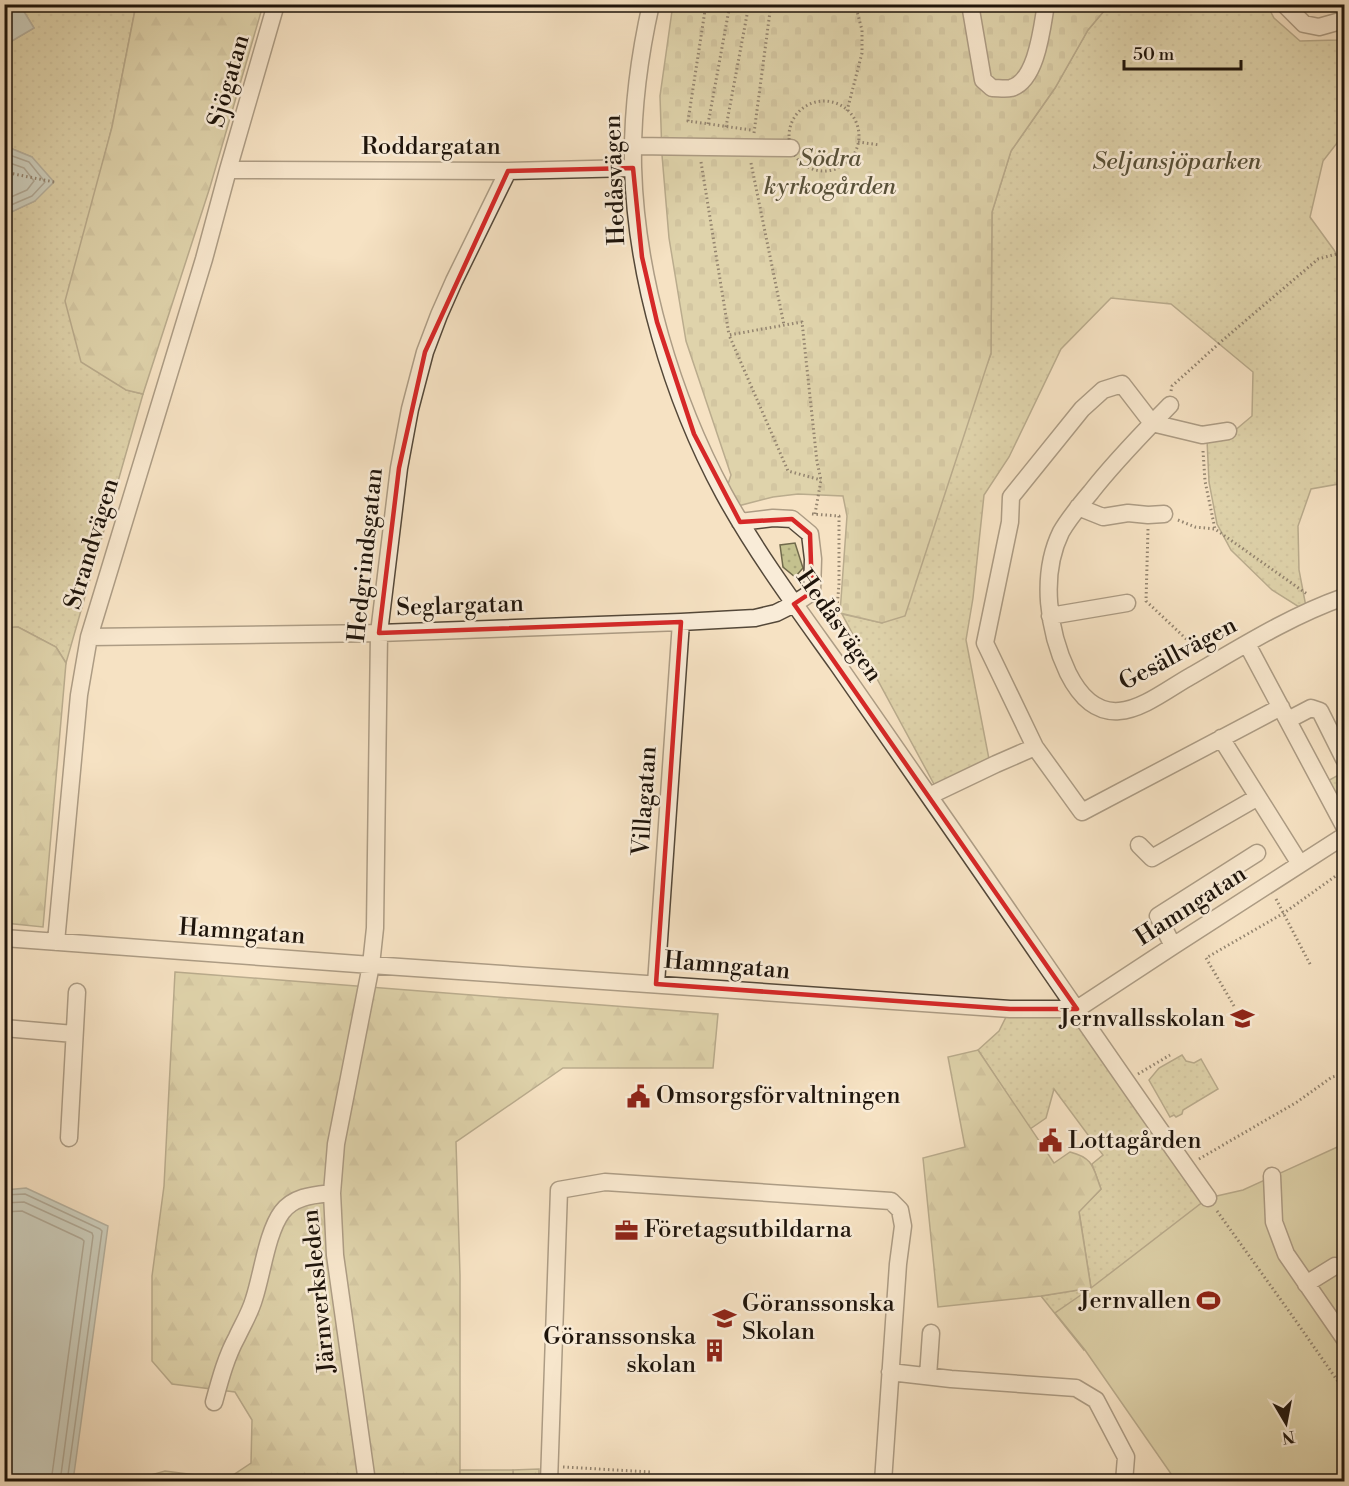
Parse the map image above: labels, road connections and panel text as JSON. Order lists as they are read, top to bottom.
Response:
{
  "streets": {
    "street": [
      "Sjögatan",
      "Roddargatan",
      "Hedåsvägen",
      "Strandvägen",
      "Hedgrindsgatan",
      "Seglargatan",
      "Gesällvägen",
      "Villagatan",
      "Hamngatan",
      "Järnverksleden"
    ]
  },
  "crossings": [
    ["Sjögatan", "Roddargatan"],
    ["Sjögatan", "Strandvägen"],
    ["Roddargatan", "Hedåsvägen"],
    ["Roddargatan", "Strandvägen"],
    ["Roddargatan", "Hedgrindsgatan"],
    ["Hedåsvägen", "Seglargatan"],
    ["Hedåsvägen", "Hamngatan"],
    ["Strandvägen", "Seglargatan"],
    ["Strandvägen", "Hamngatan"],
    ["Hedgrindsgatan", "Seglargatan"],
    ["Hedgrindsgatan", "Hamngatan"],
    ["Hedgrindsgatan", "Järnverksleden"],
    ["Seglargatan", "Villagatan"],
    ["Villagatan", "Hamngatan"]
  ],
  "parks": ["Södra kyrkogården", "Seljansjöparken"],
  "places": {
    "school or university": ["Jernvallsskolan", "Göranssonska Skolan"],
    "public building": ["Omsorgsförvaltningen", "Lottagården"],
    "office": ["Företagsutbildarna"],
    "sports": ["Jernvallen"],
    "building": ["Göranssonska skolan"]
  },
  "scale_bar": "50 m",
  "north": "bottom"
}
